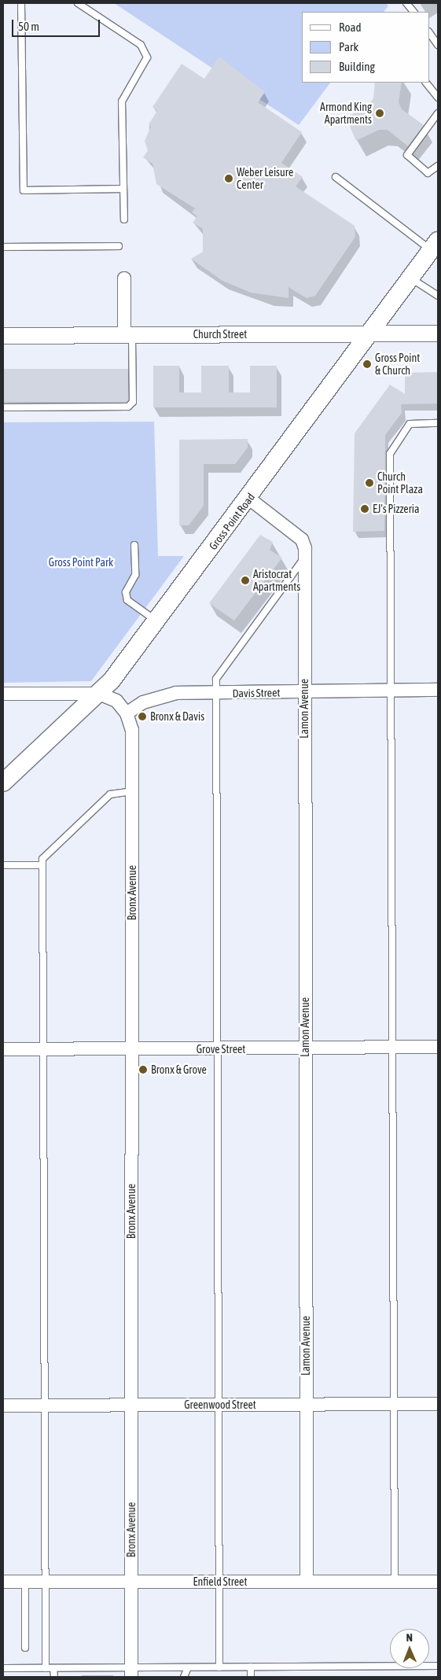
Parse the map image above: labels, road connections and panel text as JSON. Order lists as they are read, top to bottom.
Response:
{
  "streets": {
    "main road": ["Gross Point Road"],
    "street": [
      "Church Street",
      "Davis Street",
      "Lamon Avenue",
      "Bronx Avenue",
      "Grove Street",
      "Greenwood Street",
      "Enfield Street"
    ]
  },
  "crossings": [
    ["Church Street", "Gross Point Road"],
    ["Gross Point Road", "Lamon Avenue"],
    ["Gross Point Road", "Bronx Avenue"],
    ["Davis Street", "Lamon Avenue"],
    ["Davis Street", "Bronx Avenue"],
    ["Lamon Avenue", "Grove Street"],
    ["Lamon Avenue", "Greenwood Street"],
    ["Lamon Avenue", "Enfield Street"],
    ["Bronx Avenue", "Grove Street"],
    ["Bronx Avenue", "Greenwood Street"],
    ["Bronx Avenue", "Enfield Street"]
  ],
  "parks": ["Gross Point Park"],
  "places": [
    "Armond King Apartments",
    "Weber Leisure Center",
    "Gross Point & Church",
    "Church Point Plaza",
    "EJ's Pizzeria",
    "Aristocrat Apartments",
    "Bronx & Davis",
    "Bronx & Grove"
  ],
  "legend": ["Road", "Park", "Building"],
  "scale_bar": "50 m",
  "north": "top"
}
